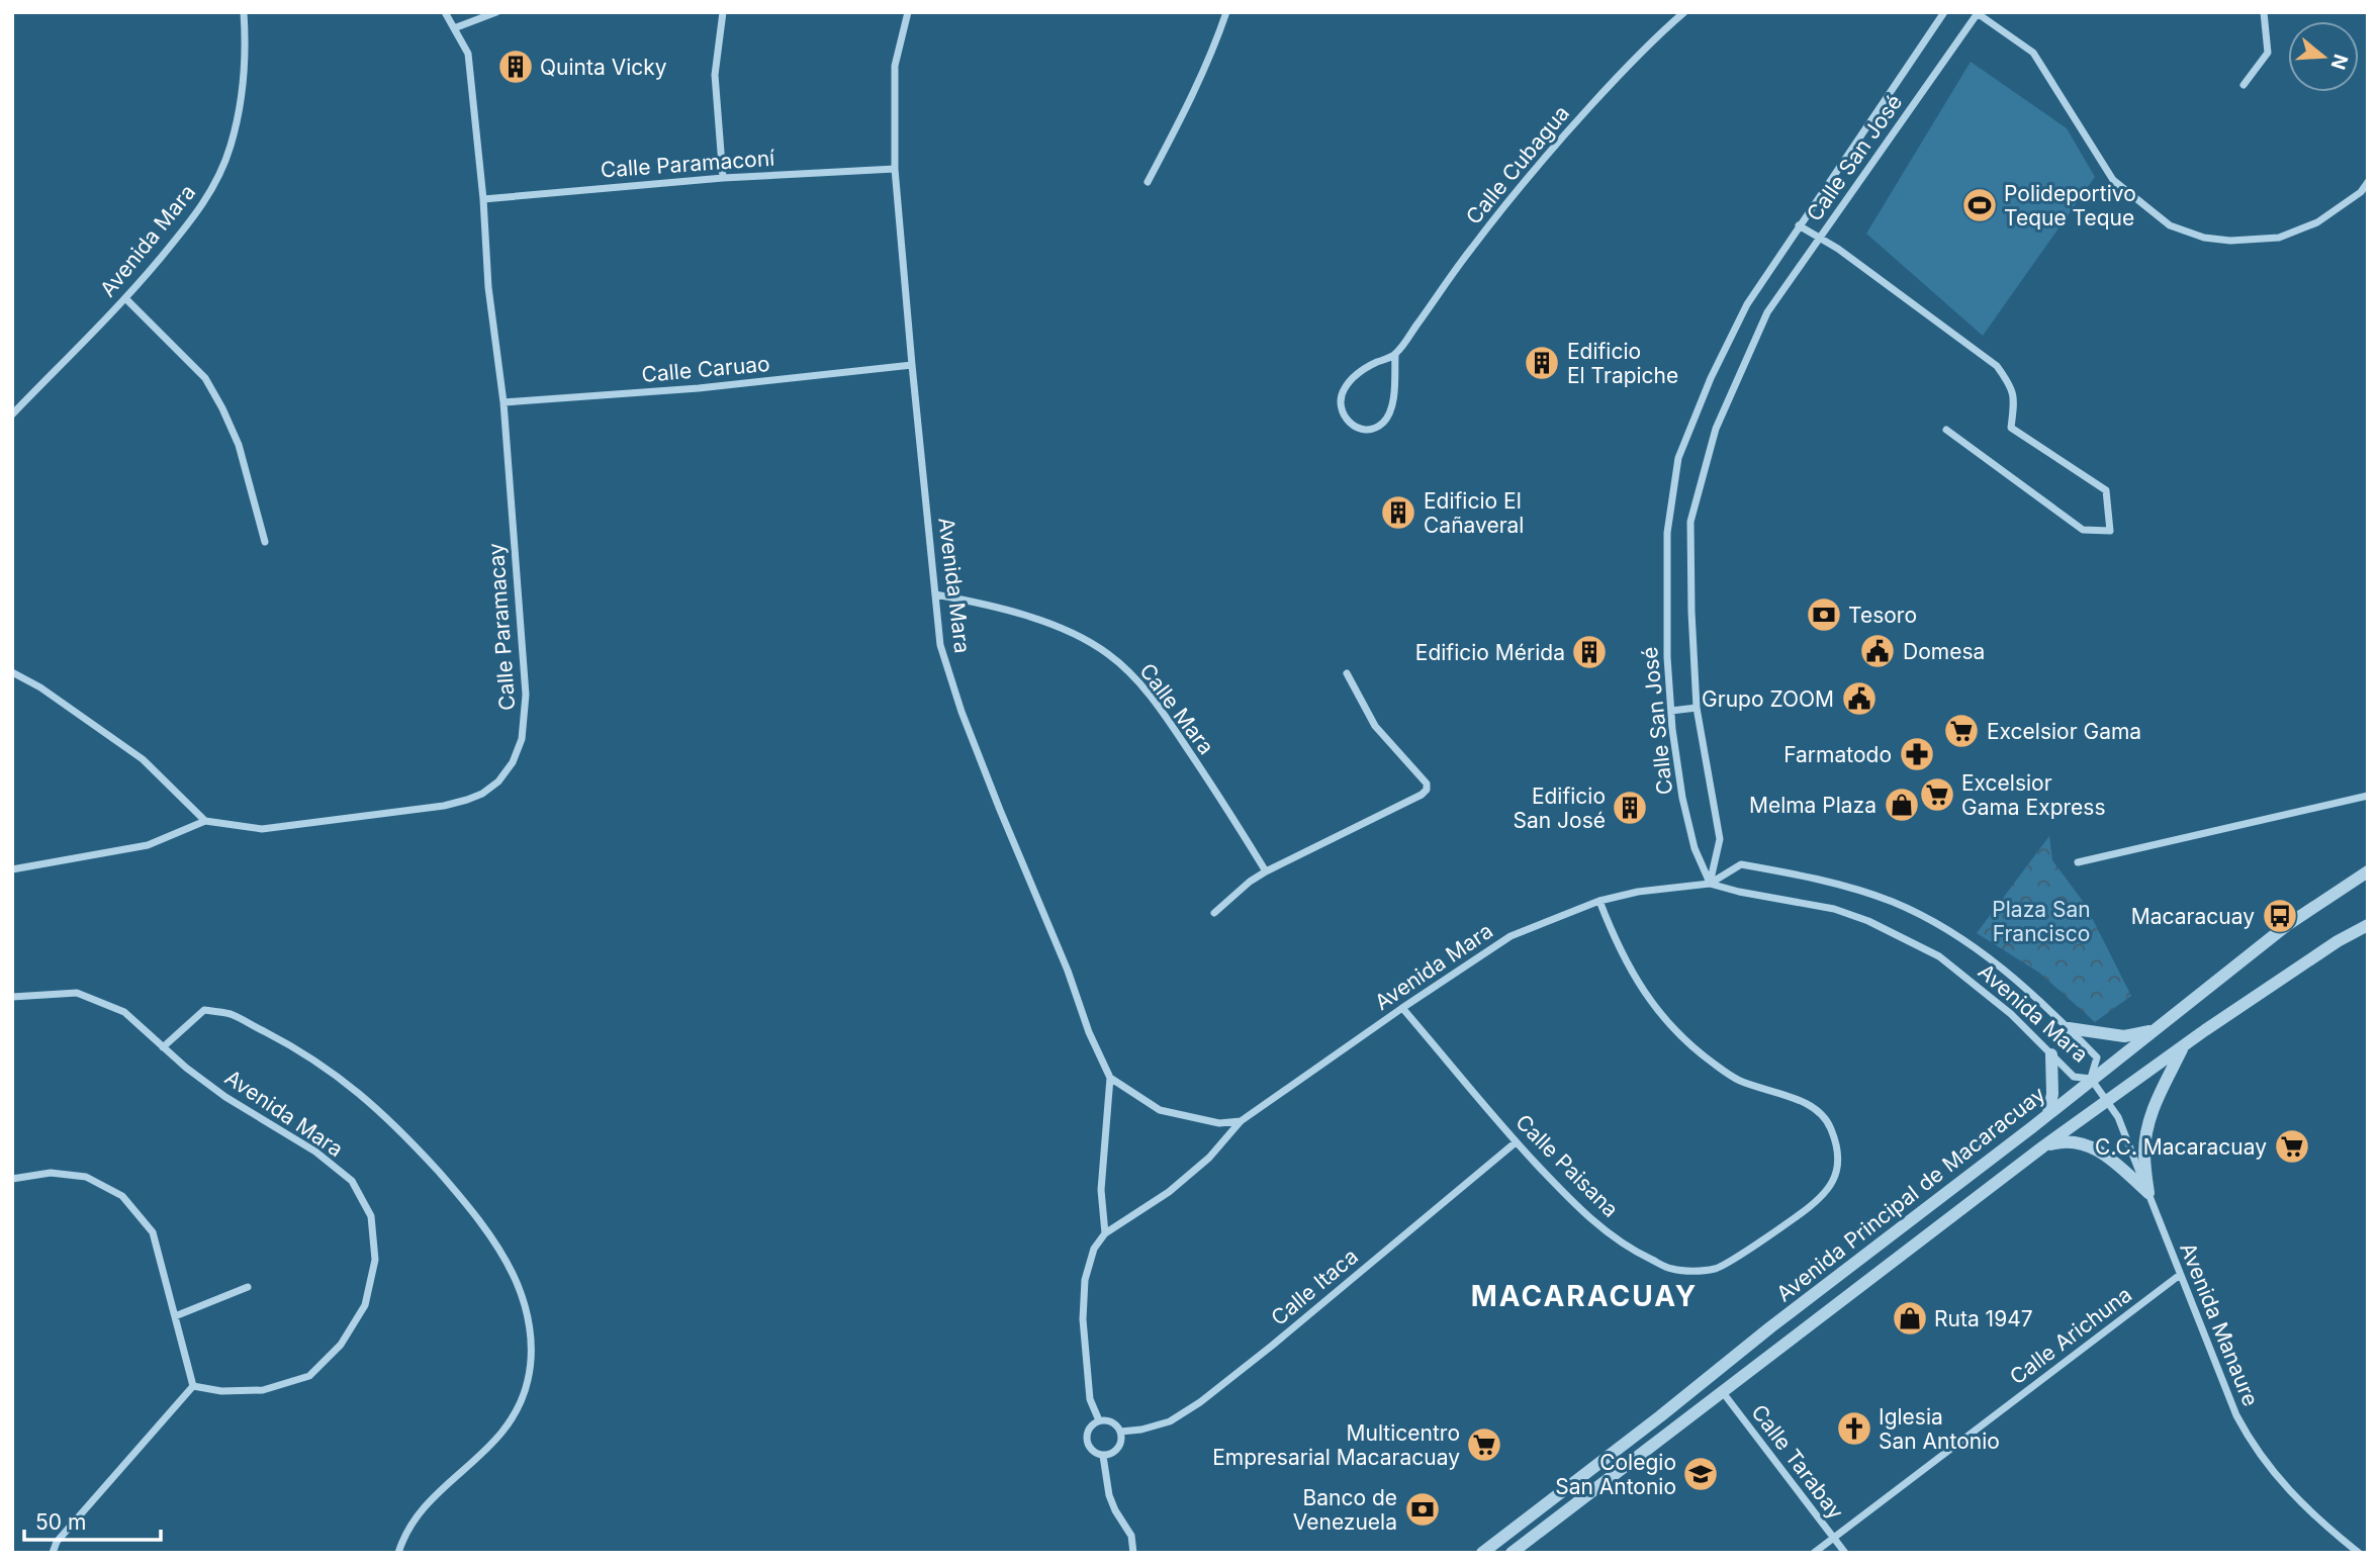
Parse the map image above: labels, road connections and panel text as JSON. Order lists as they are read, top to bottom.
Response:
{
  "streets": {
    "street": [
      "Calle San José",
      "Calle Paramaconí",
      "Calle Cubagua",
      "Avenida Mara",
      "Calle Caruao",
      "Calle Paramacay",
      "Calle Mara",
      "Calle Paisana",
      "Avenida Principal de Macaracuay",
      "Calle Itaca",
      "Avenida Manaure",
      "Calle Arichuna",
      "Calle Tarabay"
    ]
  },
  "crossings": [
    ["Calle San José", "Avenida Mara"],
    ["Calle Paramaconí", "Avenida Mara"],
    ["Calle Paramaconí", "Calle Paramacay"],
    ["Avenida Mara", "Calle Caruao"],
    ["Avenida Mara", "Calle Mara"],
    ["Avenida Mara", "Calle Paisana"],
    ["Avenida Mara", "Avenida Principal de Macaracuay"],
    ["Avenida Mara", "Calle Itaca"],
    ["Avenida Mara", "Avenida Manaure"],
    ["Calle Caruao", "Calle Paramacay"],
    ["Calle Paisana", "Calle Itaca"],
    ["Avenida Principal de Macaracuay", "Avenida Manaure"],
    ["Avenida Principal de Macaracuay", "Calle Tarabay"],
    ["Avenida Manaure", "Calle Arichuna"],
    ["Calle Arichuna", "Calle Tarabay"]
  ],
  "districts": ["MACARACUAY"],
  "parks": ["Plaza San Francisco"],
  "places": {
    "building": [
      "Quinta Vicky",
      "Edificio El Trapiche",
      "Edificio El Cañaveral",
      "Edificio Mérida",
      "Edificio San José"
    ],
    "sports": ["Polideportivo Teque Teque"],
    "bank": ["Tesoro", "Banco de Venezuela"],
    "public building": ["Domesa", "Grupo ZOOM"],
    "supermarket": [
      "Excelsior Gama",
      "Excelsior Gama Express",
      "C.C. Macaracuay",
      "Multicentro Empresarial Macaracuay"
    ],
    "pharmacy": ["Farmatodo"],
    "shop": ["Melma Plaza", "Ruta 1947"],
    "bus stop": ["Macaracuay"],
    "church": ["Iglesia San Antonio"],
    "school or university": ["Colegio San Antonio"]
  },
  "scale_bar": "50 m",
  "north": "right"
}
